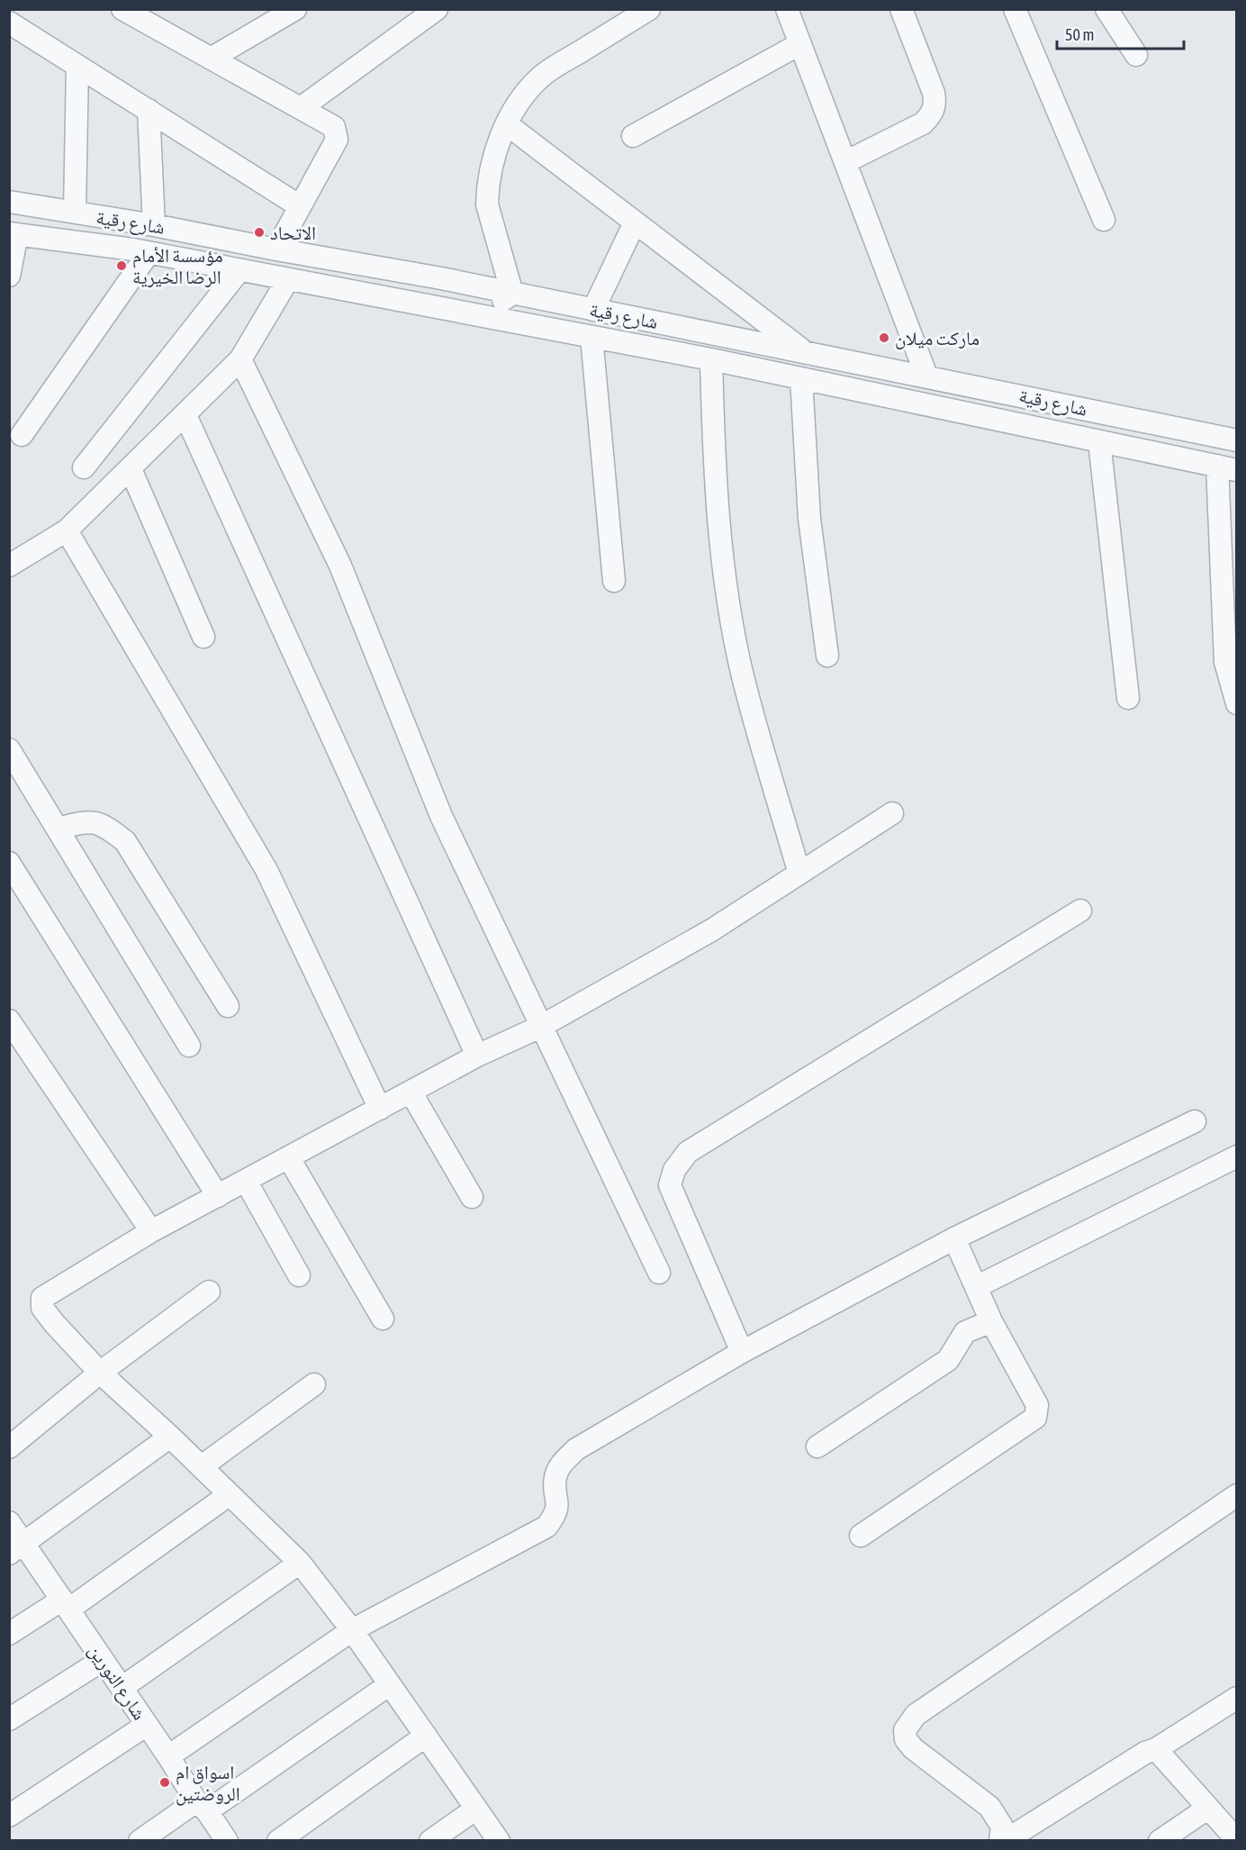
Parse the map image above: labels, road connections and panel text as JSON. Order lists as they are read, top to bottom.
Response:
{
  "streets": {
    "street": ["شارع رقية", "شارع النورين"]
  },
  "places": [
    "الاتحاد",
    "مؤسسة الأمام الرضا الخيرية",
    "ماركت ميلان",
    "اسواق ام الروضتين"
  ],
  "scale_bar": "50 m"
}
